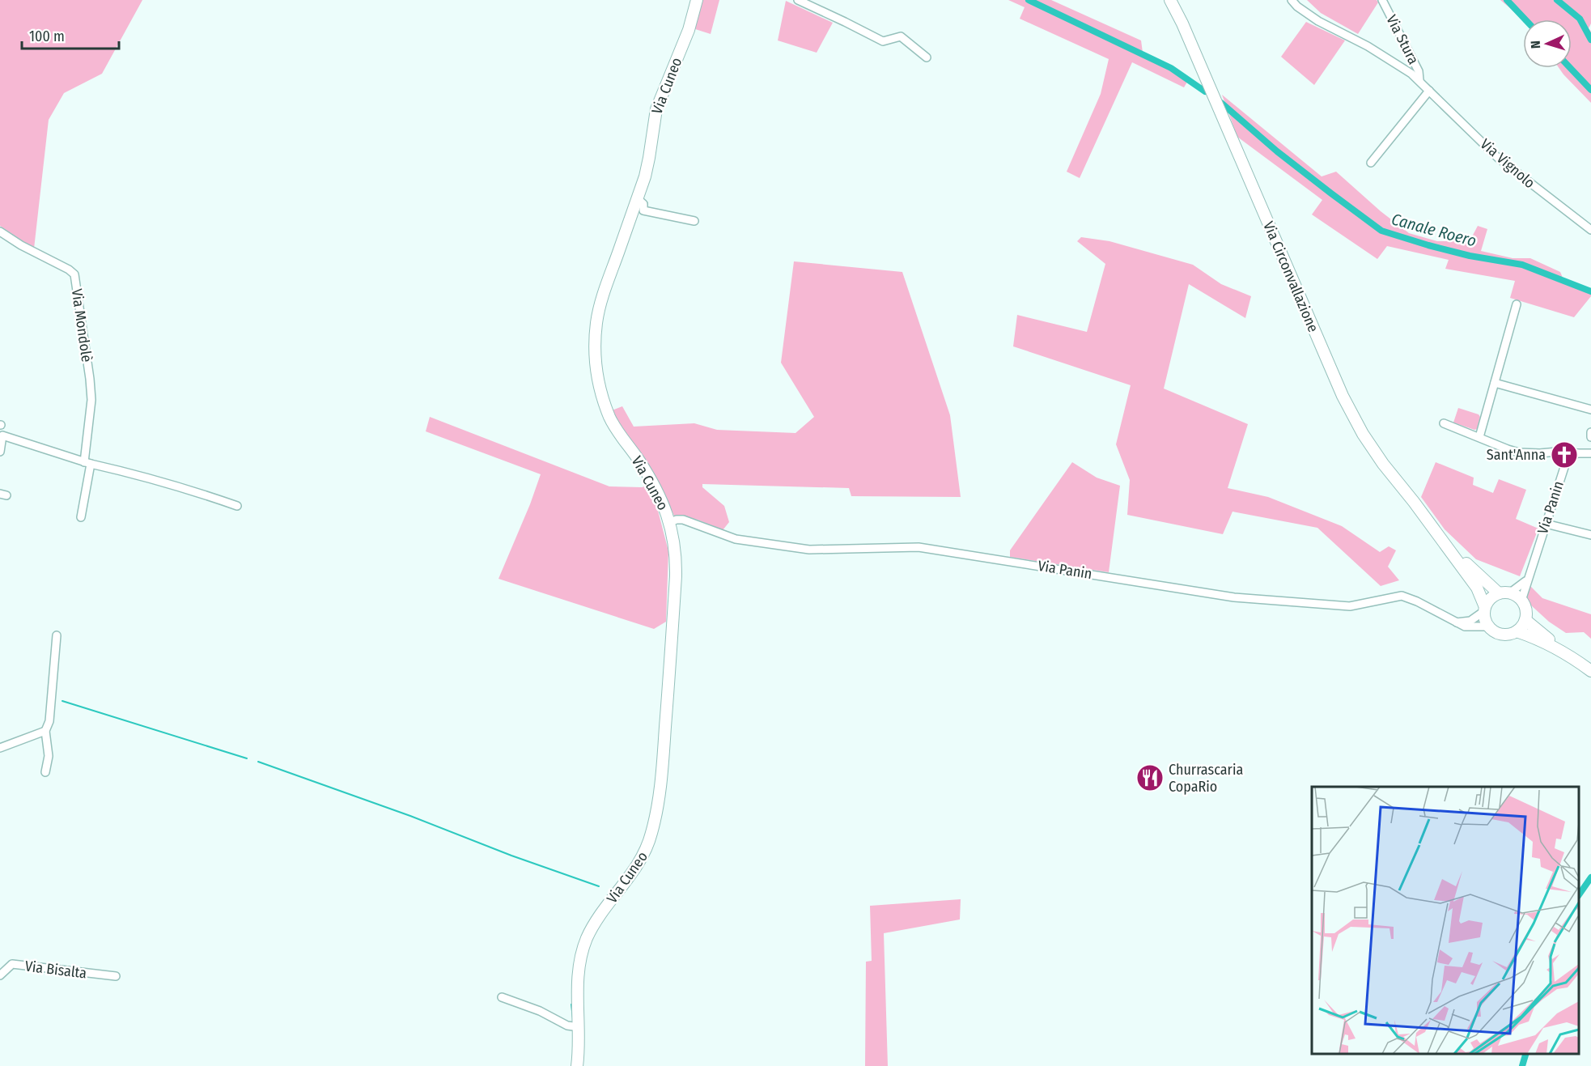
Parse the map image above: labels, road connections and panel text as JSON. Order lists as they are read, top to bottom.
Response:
{
  "streets": {
    "street": [
      "Via Stura",
      "Via Cuneo",
      "Via Vignolo",
      "Via Circonvallazione",
      "Via Mondolè",
      "Via Panin",
      "Via Bisalta"
    ]
  },
  "crossings": [
    ["Via Stura", "Via Vignolo"],
    ["Via Cuneo", "Via Panin"],
    ["Via Circonvallazione", "Via Panin"]
  ],
  "water": ["Canale Roero"],
  "places": {
    "church": ["Sant'Anna"],
    "restaurant": ["Churrascaria CopaRio"]
  },
  "scale_bar": "100 m",
  "north": "left"
}
